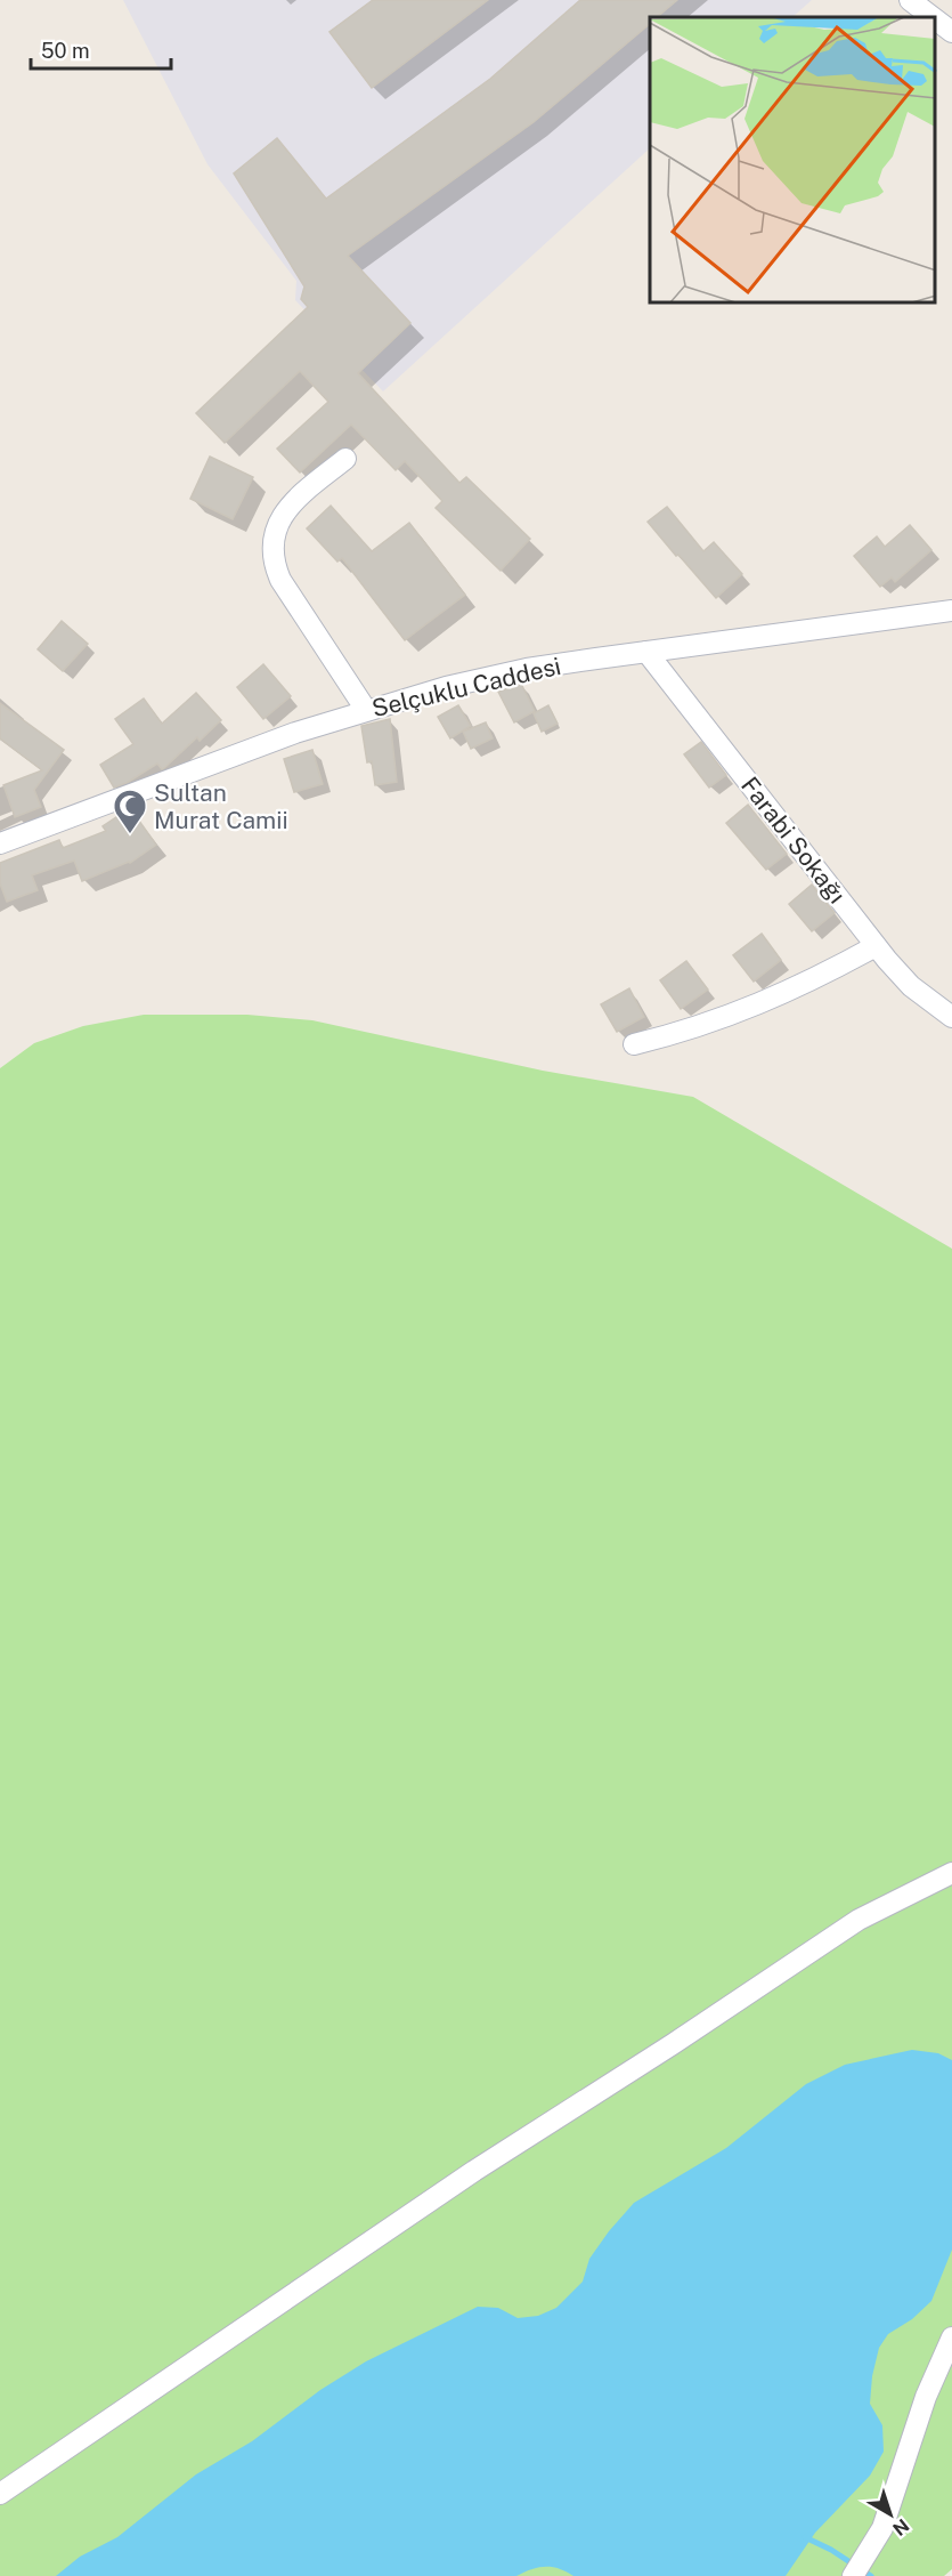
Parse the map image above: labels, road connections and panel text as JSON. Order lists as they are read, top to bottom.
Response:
{
  "streets": {
    "street": ["Selçuklu Caddesi", "Farabi Sokağı"]
  },
  "crossings": [
    ["Selçuklu Caddesi", "Farabi Sokağı"]
  ],
  "places": {
    "mosque": ["Sultan Murat Camii"]
  },
  "scale_bar": "50 m",
  "north": "bottom right"
}
